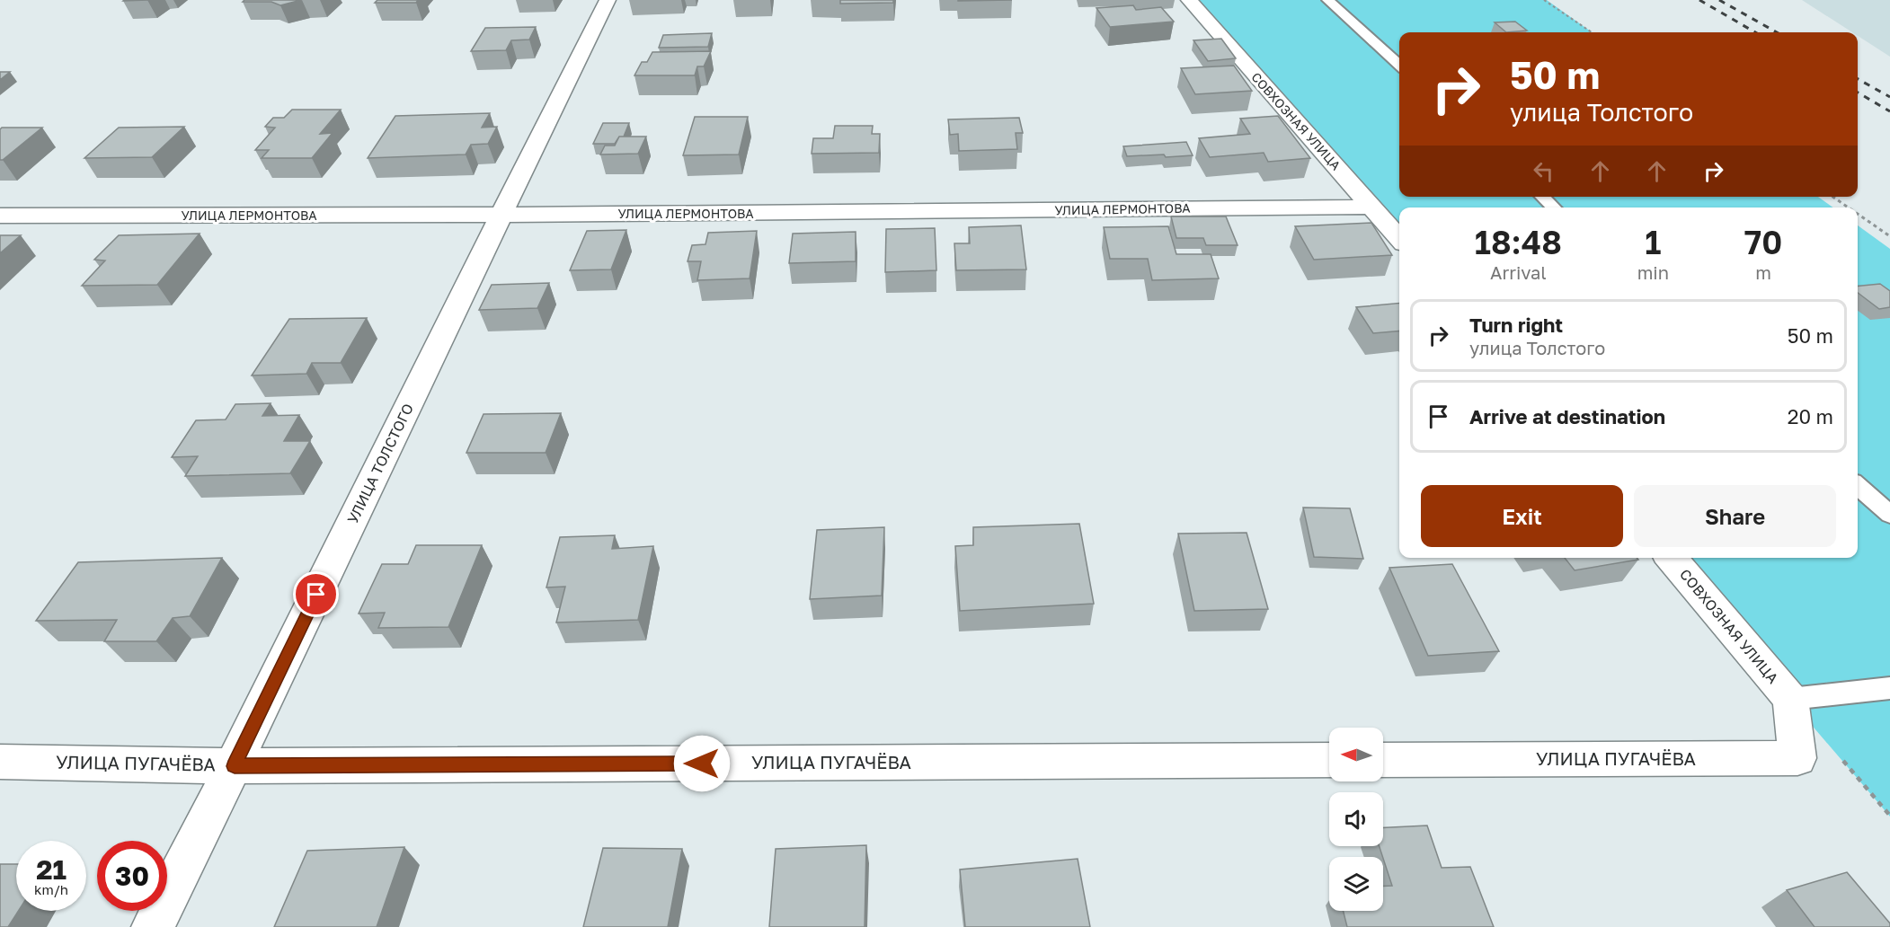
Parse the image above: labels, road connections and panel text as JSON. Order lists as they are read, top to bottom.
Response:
{
  "streets": {
    "street": [
      "СОВХОЗНАЯ УЛИЦА",
      "УЛИЦА ЛЕРМОНТОВА",
      "УЛИЦА ТОЛСТОГО",
      "УЛИЦА ПУГАЧЁВА"
    ]
  },
  "crossings": [
    ["СОВХОЗНАЯ УЛИЦА", "УЛИЦА ЛЕРМОНТОВА"],
    ["СОВХОЗНАЯ УЛИЦА", "УЛИЦА ПУГАЧЁВА"],
    ["УЛИЦА ЛЕРМОНТОВА", "УЛИЦА ТОЛСТОГО"],
    ["УЛИЦА ТОЛСТОГО", "УЛИЦА ПУГАЧЁВА"]
  ],
  "north": "left",
  "page": {
    "turn": ["50 m", "улица Толстого"],
    "eta": [
      "18:48",
      "Arrival",
      "1",
      "min",
      "70",
      "m"
    ],
    "list": [
      {
        "name": "Turn right",
        "note": "улица Толстого",
        "value": "50 m"
      },
      {
        "name": "Arrive at destination",
        "value": "20 m"
      }
    ],
    "buttons": ["Exit", "Share"],
    "speed": "21 km/h",
    "limit": "30"
  }
}
